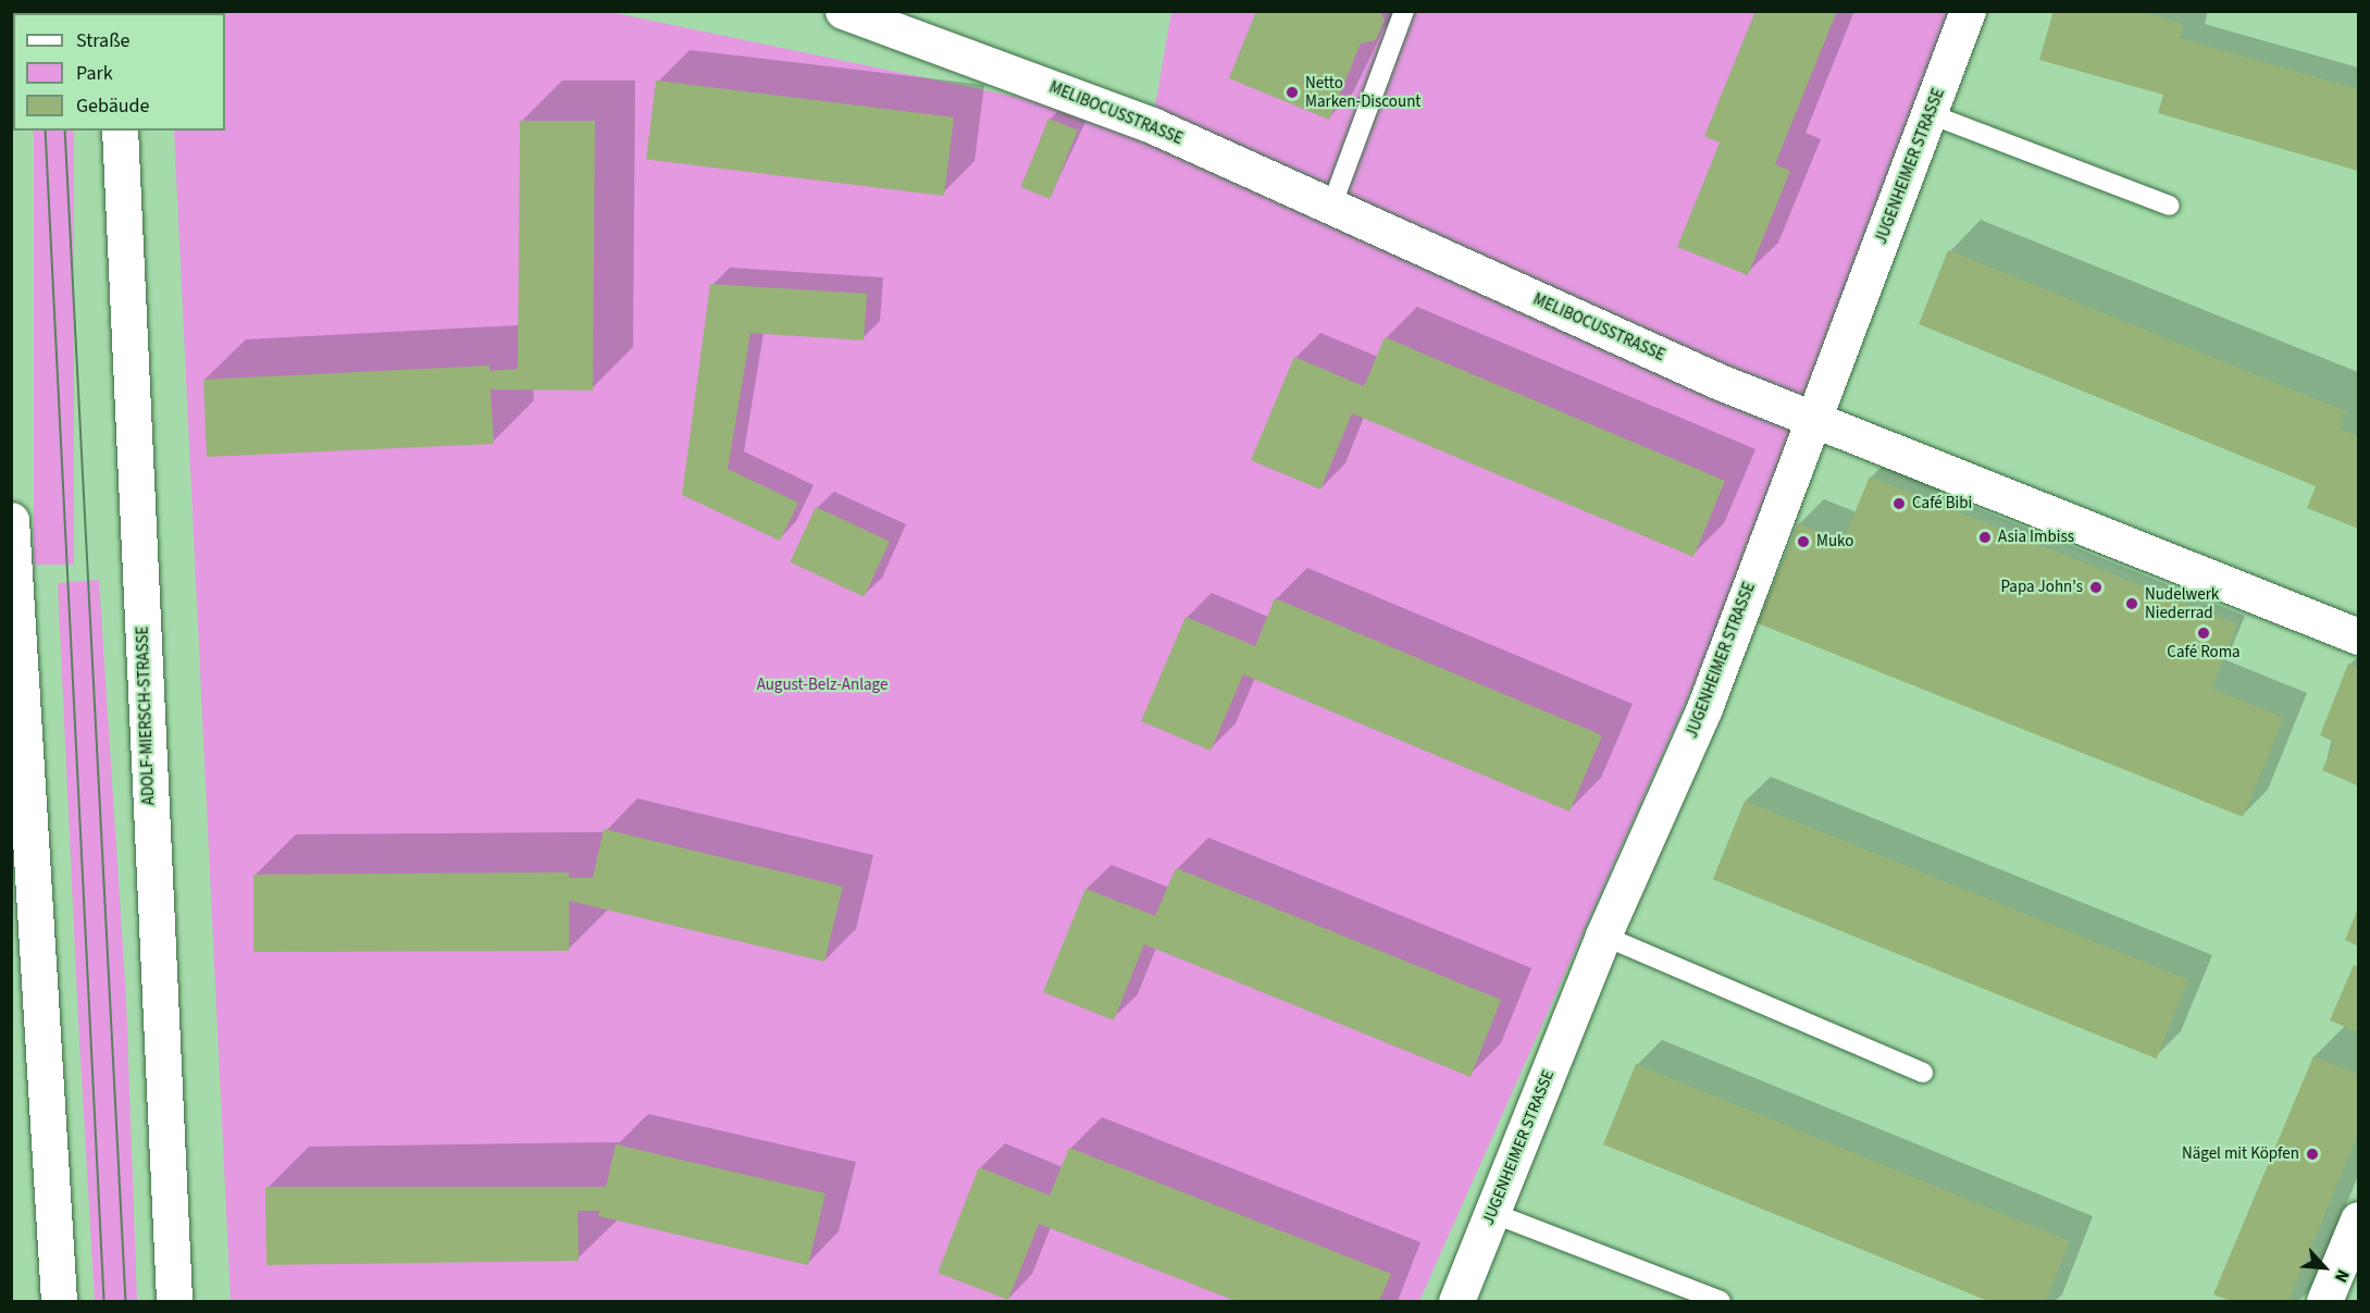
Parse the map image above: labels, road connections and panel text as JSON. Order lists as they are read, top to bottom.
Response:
{
  "streets": {
    "street": ["MELIBOCUSSTRASSE", "JUGENHEIMER STRASSE", "ADOLF-MIERSCH-STRASSE"]
  },
  "crossings": [
    ["MELIBOCUSSTRASSE", "JUGENHEIMER STRASSE"]
  ],
  "parks": ["August-Belz-Anlage"],
  "places": [
    "Netto Marken-Discount",
    "Café Bibi",
    "Asia Imbiss",
    "Muko",
    "Papa John's",
    "Nudelwerk Niederrad",
    "Café Roma",
    "Nägel mit Köpfen"
  ],
  "legend": ["Straße", "Park", "Gebäude"],
  "north": "bottom right"
}
